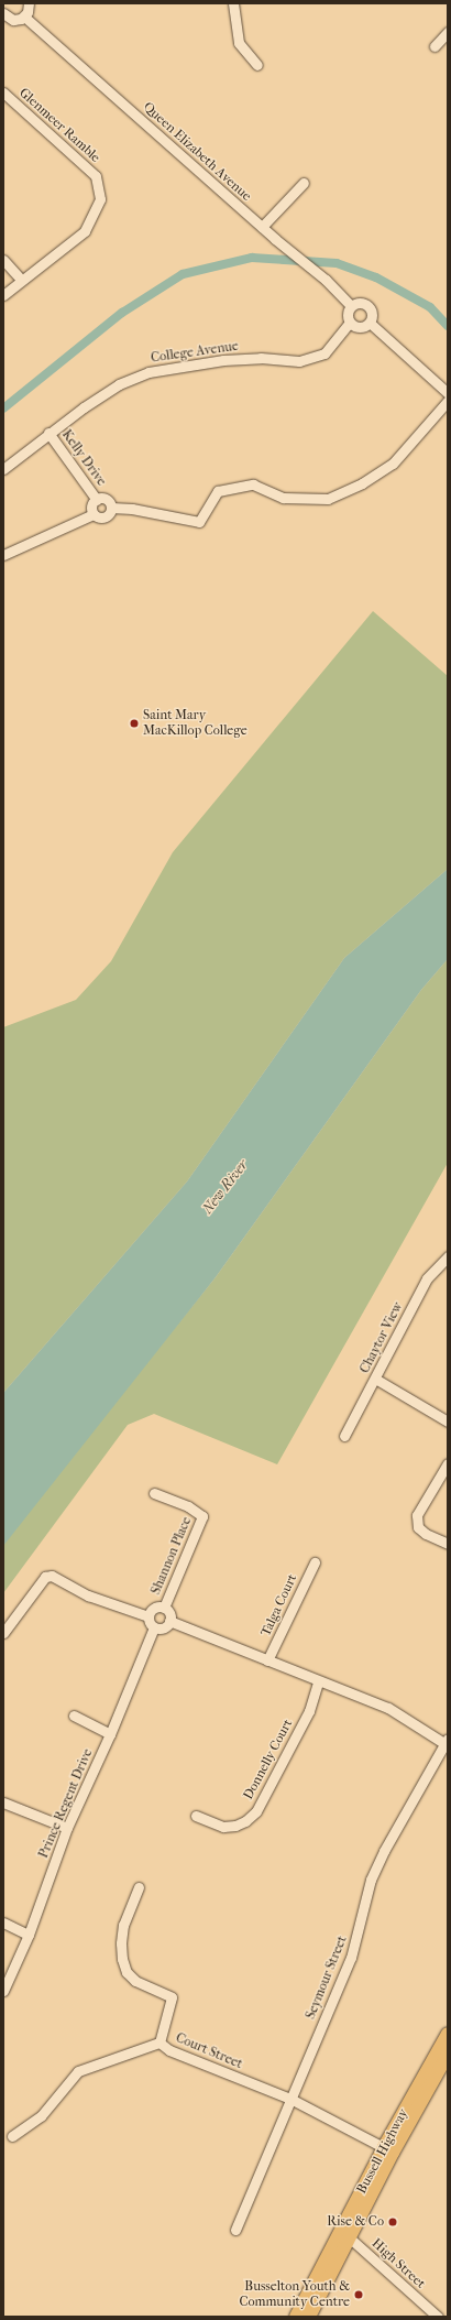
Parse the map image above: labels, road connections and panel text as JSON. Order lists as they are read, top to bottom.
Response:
{
  "streets": {
    "main road": ["Bussell Highway"],
    "street": [
      "Glenmeer Ramble",
      "Queen Elizabeth Avenue",
      "College Avenue",
      "Kelly Drive",
      "Chaytor View",
      "Shannon Place",
      "Talga Court",
      "Donnelly Court",
      "Prince Regent Drive",
      "Seymour Street",
      "Court Street",
      "High Street"
    ]
  },
  "crossings": [
    ["Queen Elizabeth Avenue", "College Avenue"],
    ["College Avenue", "Kelly Drive"],
    ["Shannon Place", "Prince Regent Drive"],
    ["Seymour Street", "Court Street"],
    ["Court Street", "Bussell Highway"],
    ["Bussell Highway", "High Street"]
  ],
  "water": ["New River"],
  "places": ["Saint Mary MacKillop College", "Rise & Co", "Busselton Youth & Community Centre"]
}
